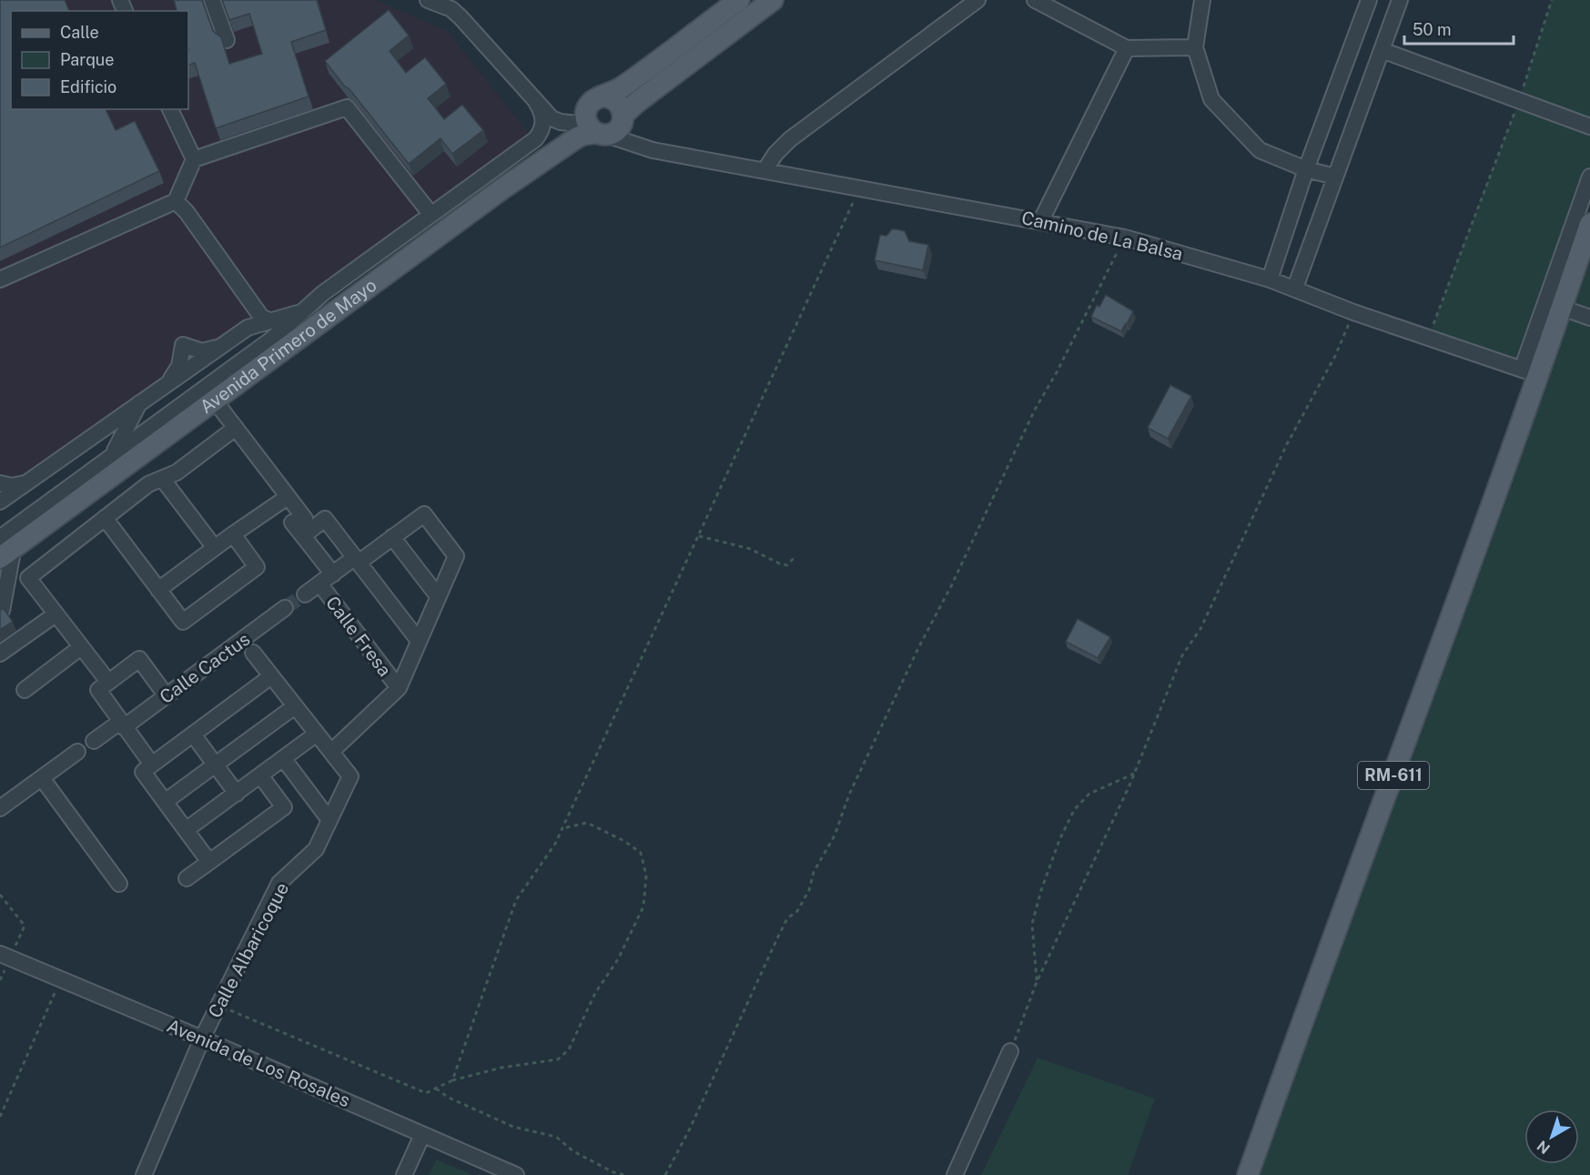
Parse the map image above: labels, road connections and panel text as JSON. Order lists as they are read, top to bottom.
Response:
{
  "streets": {
    "main road": ["Avenida Primero de Mayo", "RM-611"],
    "street": [
      "Camino de La Balsa",
      "Calle Fresa",
      "Calle Cactus",
      "Calle Albaricoque",
      "Avenida de Los Rosales"
    ]
  },
  "crossings": [
    ["Camino de La Balsa", "Avenida Primero de Mayo"],
    ["Camino de La Balsa", "RM-611"],
    ["Calle Albaricoque", "Avenida de Los Rosales"]
  ],
  "legend": ["Calle", "Parque", "Edificio"],
  "scale_bar": "50 m",
  "north": "bottom left"
}
